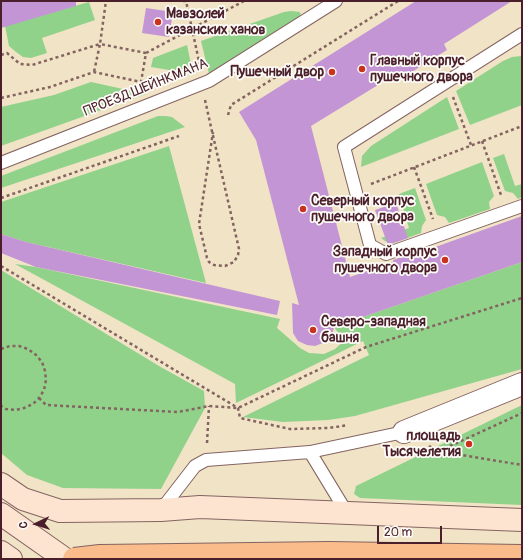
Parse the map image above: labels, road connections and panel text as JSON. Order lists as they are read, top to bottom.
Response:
{
  "streets": {
    "lane": ["ПРОЕЗД ШЕЙНКМАНА"]
  },
  "places": [
    "Мавзолей казанских ханов",
    "Главный корпус пушечного двора",
    "Пушечный двор",
    "Северный корпус пушечного двора",
    "Западный корпус пушечного двора",
    "Северо-западная башня",
    "площадь Тысячелетия"
  ],
  "scale_bar": "20 m",
  "north": "left"
}
